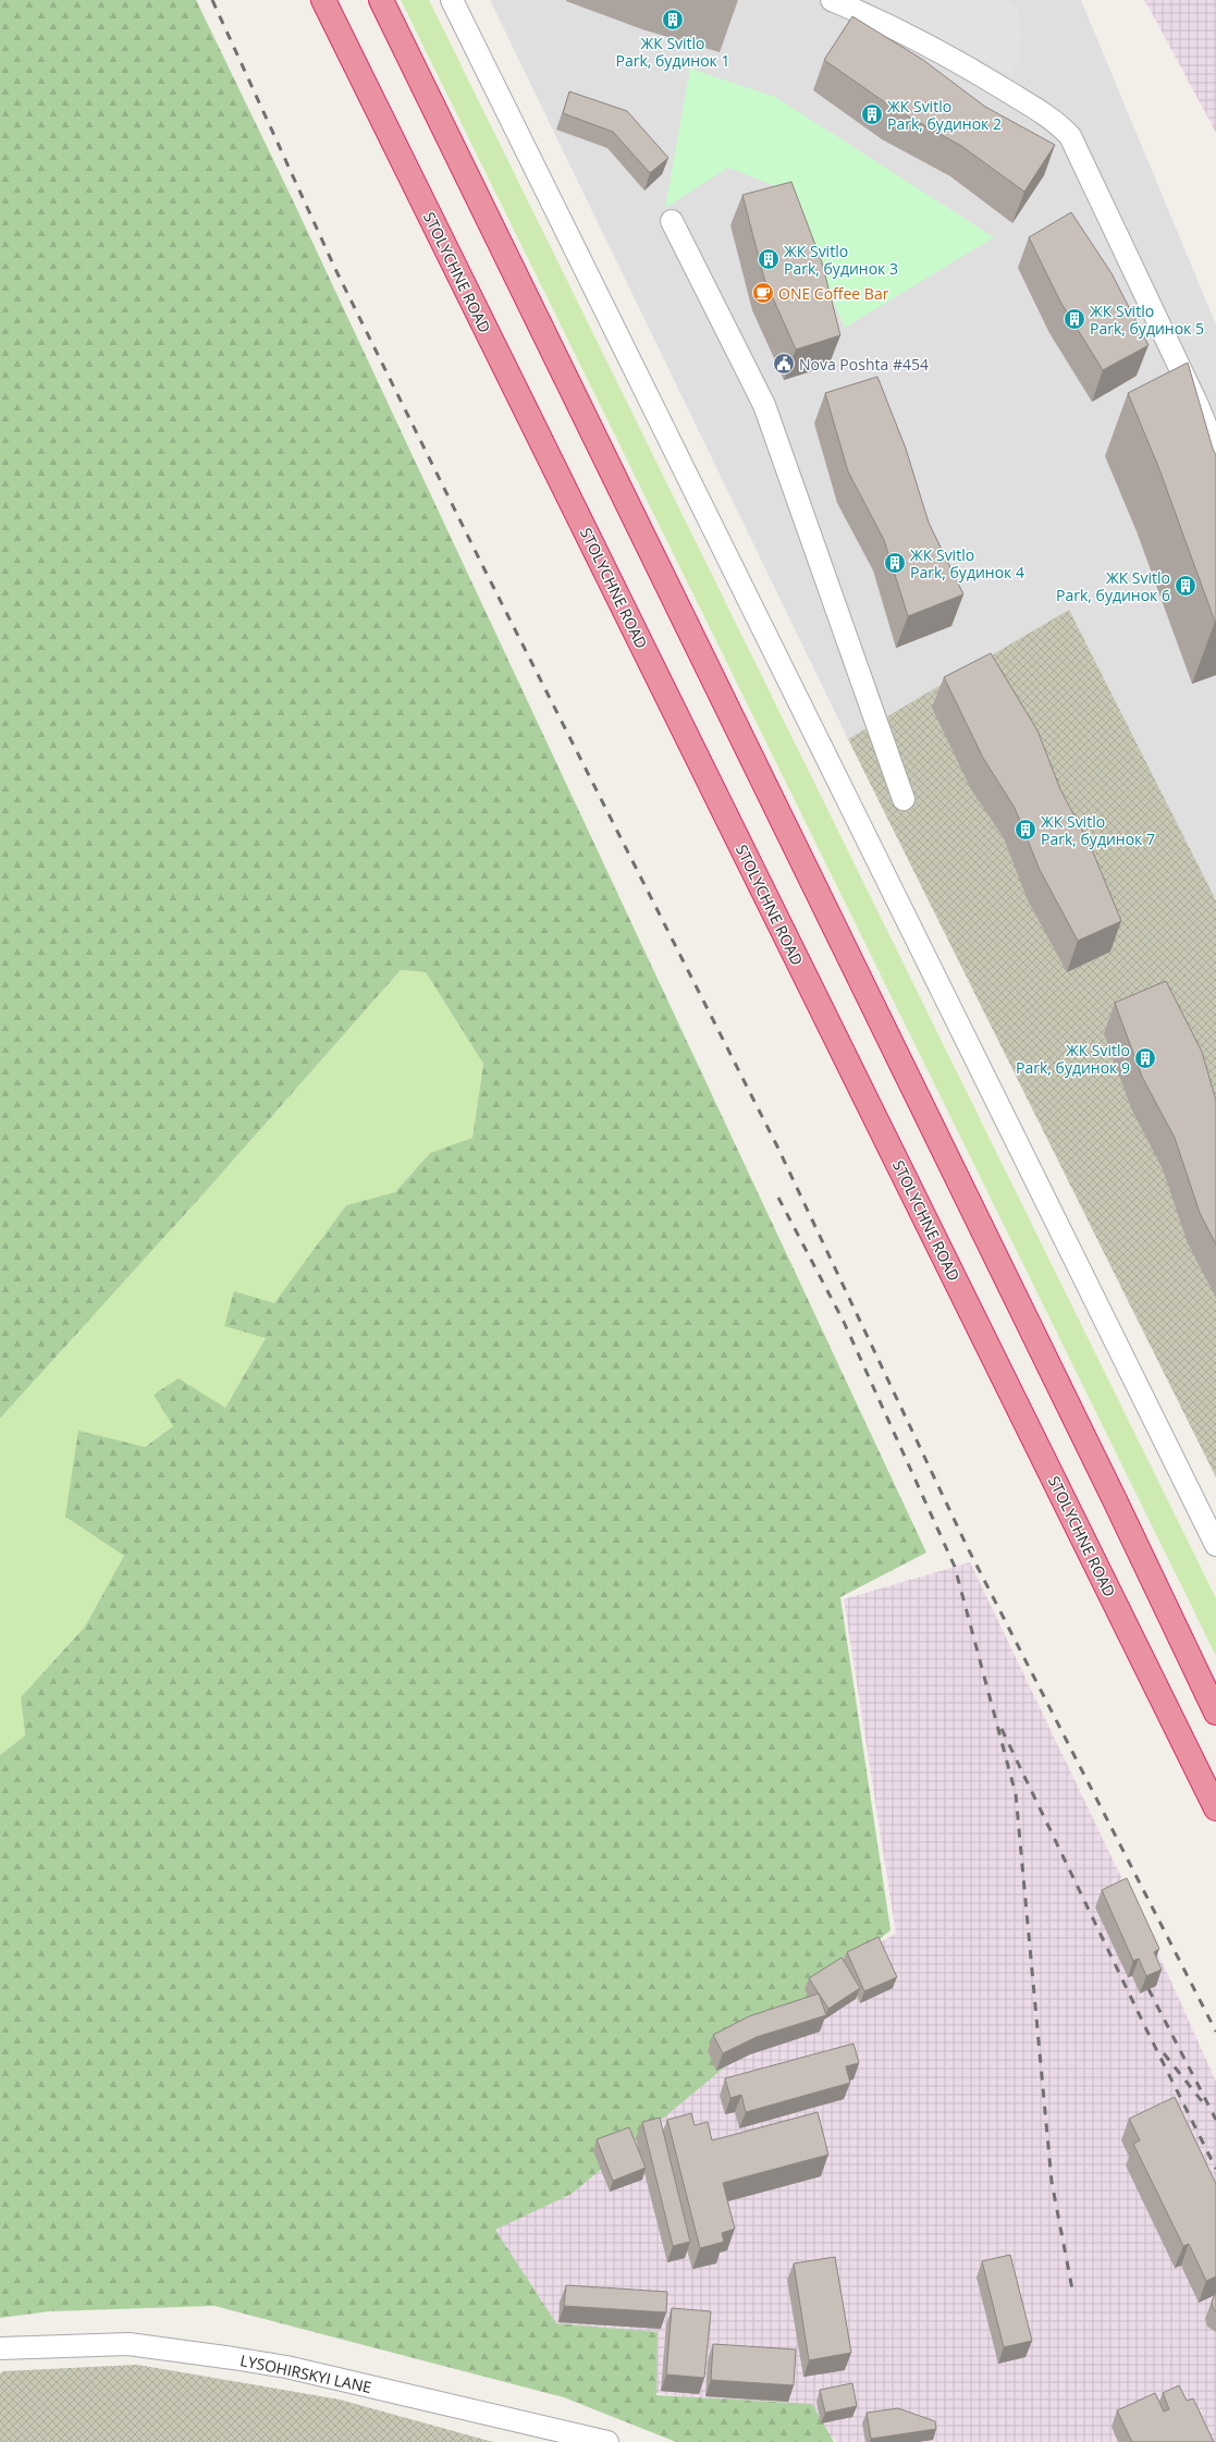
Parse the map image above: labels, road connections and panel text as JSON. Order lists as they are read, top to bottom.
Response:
{
  "streets": {
    "highway": ["STOLYCHNE ROAD"],
    "street": ["LYSOHIRSKYI LANE"]
  },
  "places": {
    "building": [
      "ЖК Svitlo Park, будинок 1",
      "ЖК Svitlo Park, будинок 2",
      "ЖК Svitlo Park, будинок 3",
      "ЖК Svitlo Park, будинок 5",
      "ЖК Svitlo Park, будинок 4",
      "ЖК Svitlo Park, будинок 6",
      "ЖК Svitlo Park, будинок 7",
      "ЖК Svitlo Park, будинок 9"
    ],
    "cafe": ["ONE Coffee Bar"],
    "public building": ["Nova Poshta #454"]
  }
}
